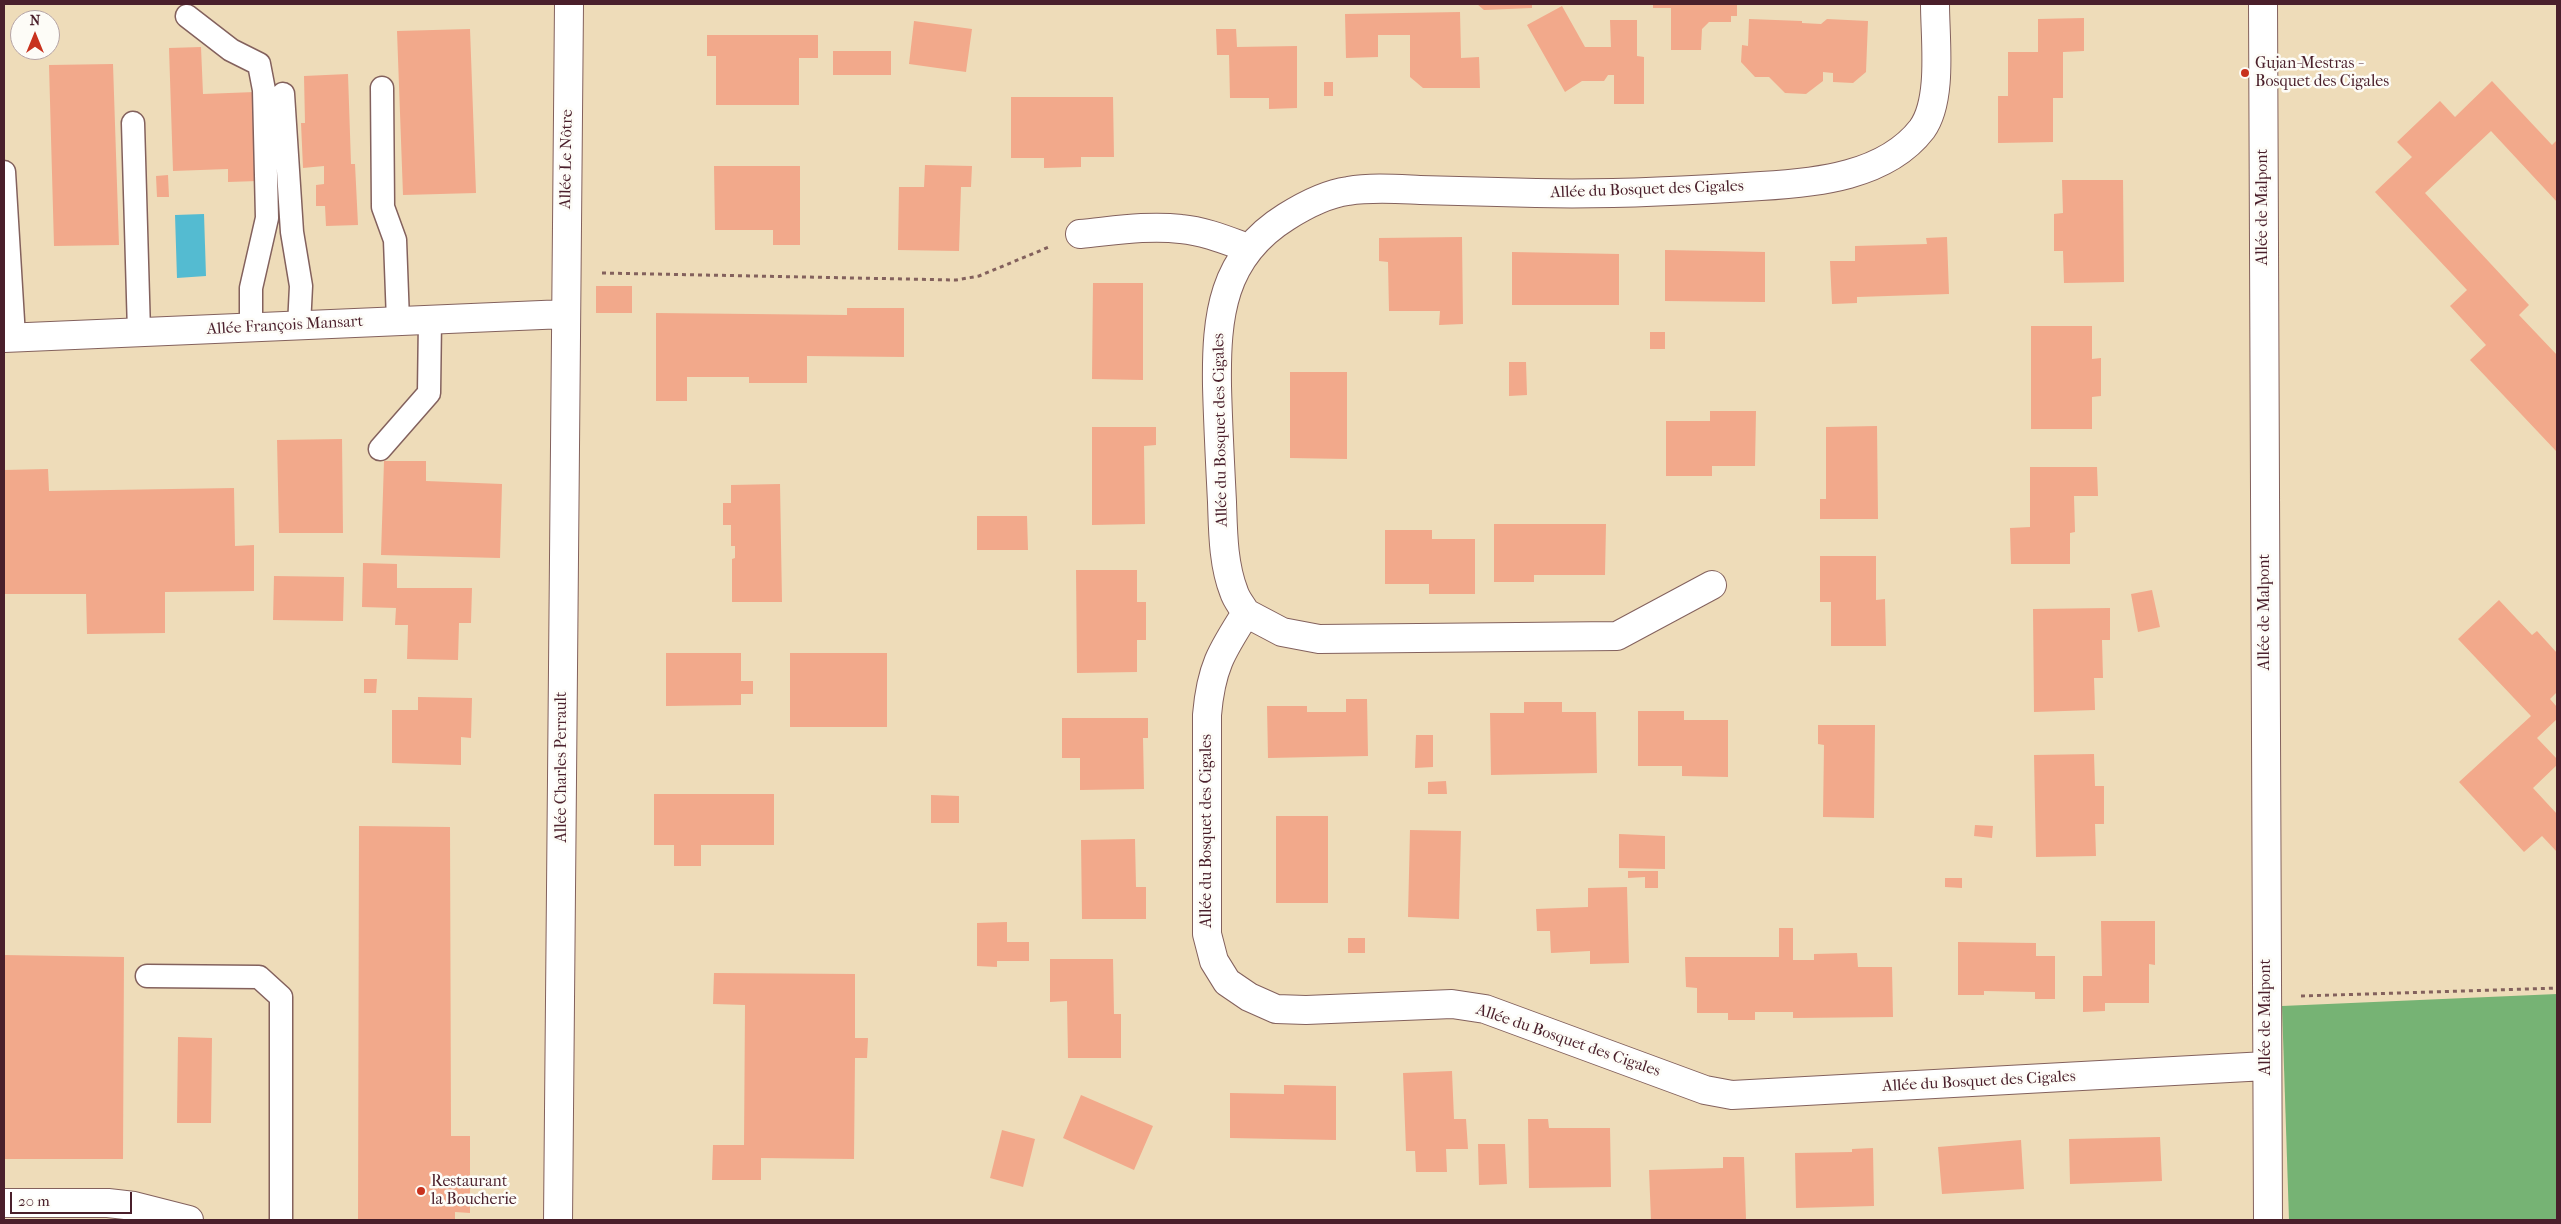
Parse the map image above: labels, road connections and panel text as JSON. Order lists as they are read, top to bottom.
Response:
{
  "streets": {
    "street": [
      "Allée Le Nôtre",
      "Allée du Bosquet des Cigales",
      "Allée de Malpont",
      "Allée François Mansart",
      "Allée Charles Perrault"
    ]
  },
  "crossings": [
    ["Allée Le Nôtre", "Allée François Mansart"],
    ["Allée Le Nôtre", "Allée Charles Perrault"],
    ["Allée du Bosquet des Cigales", "Allée de Malpont"],
    ["Allée François Mansart", "Allée Charles Perrault"]
  ],
  "places": ["Gujan-Mestras - Bosquet des Cigales", "Restaurant la Boucherie"],
  "scale_bar": "20 m",
  "north": "top"
}
